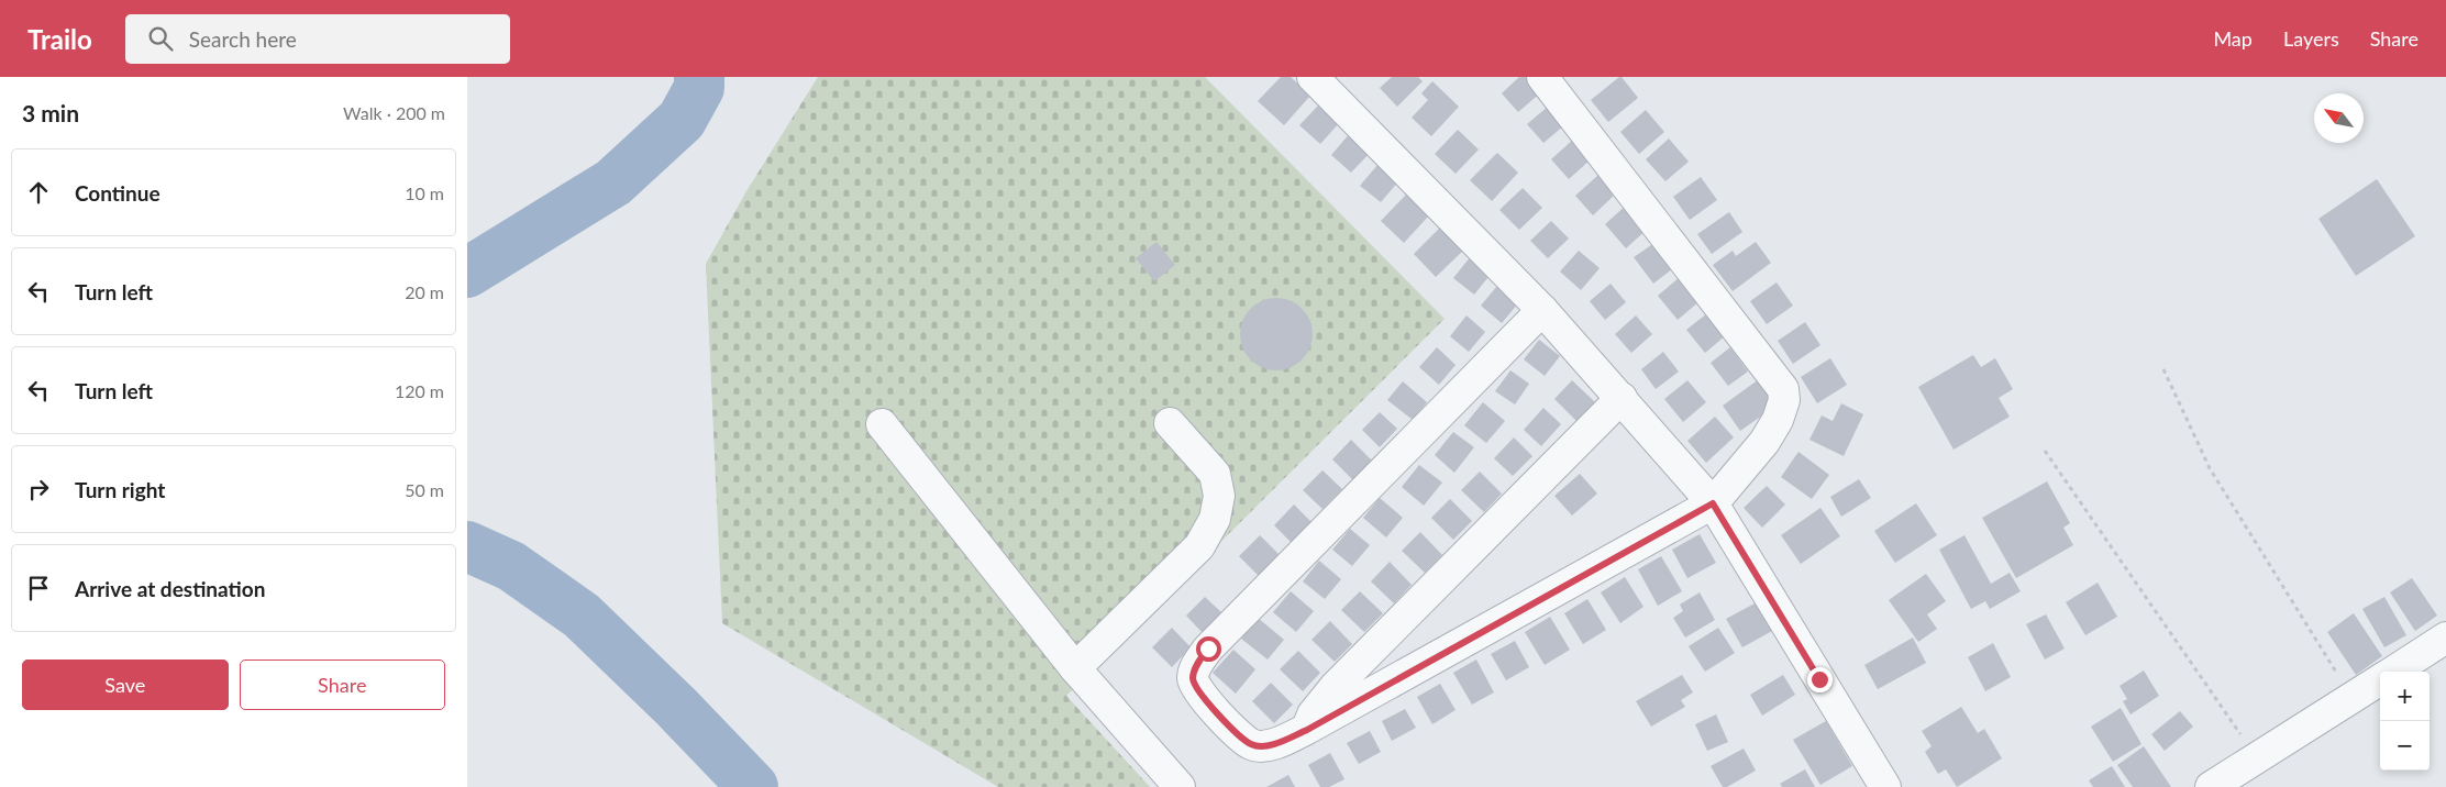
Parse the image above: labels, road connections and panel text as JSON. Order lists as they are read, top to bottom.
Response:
{
  "north": "top left",
  "page": {
    "header": "Trailo",
    "search": "Search here",
    "nav": ["Map", "Layers", "Share"],
    "heading": ["3 min", "Walk · 200 m"],
    "list": [
      ["Continue", "10 m"],
      ["Turn left", "20 m"],
      ["Turn left", "120 m"],
      ["Turn right", "50 m"],
      "Arrive at destination"
    ],
    "buttons": ["Save", "Share"],
    "map_buttons": ["+", "−"]
  }
}
